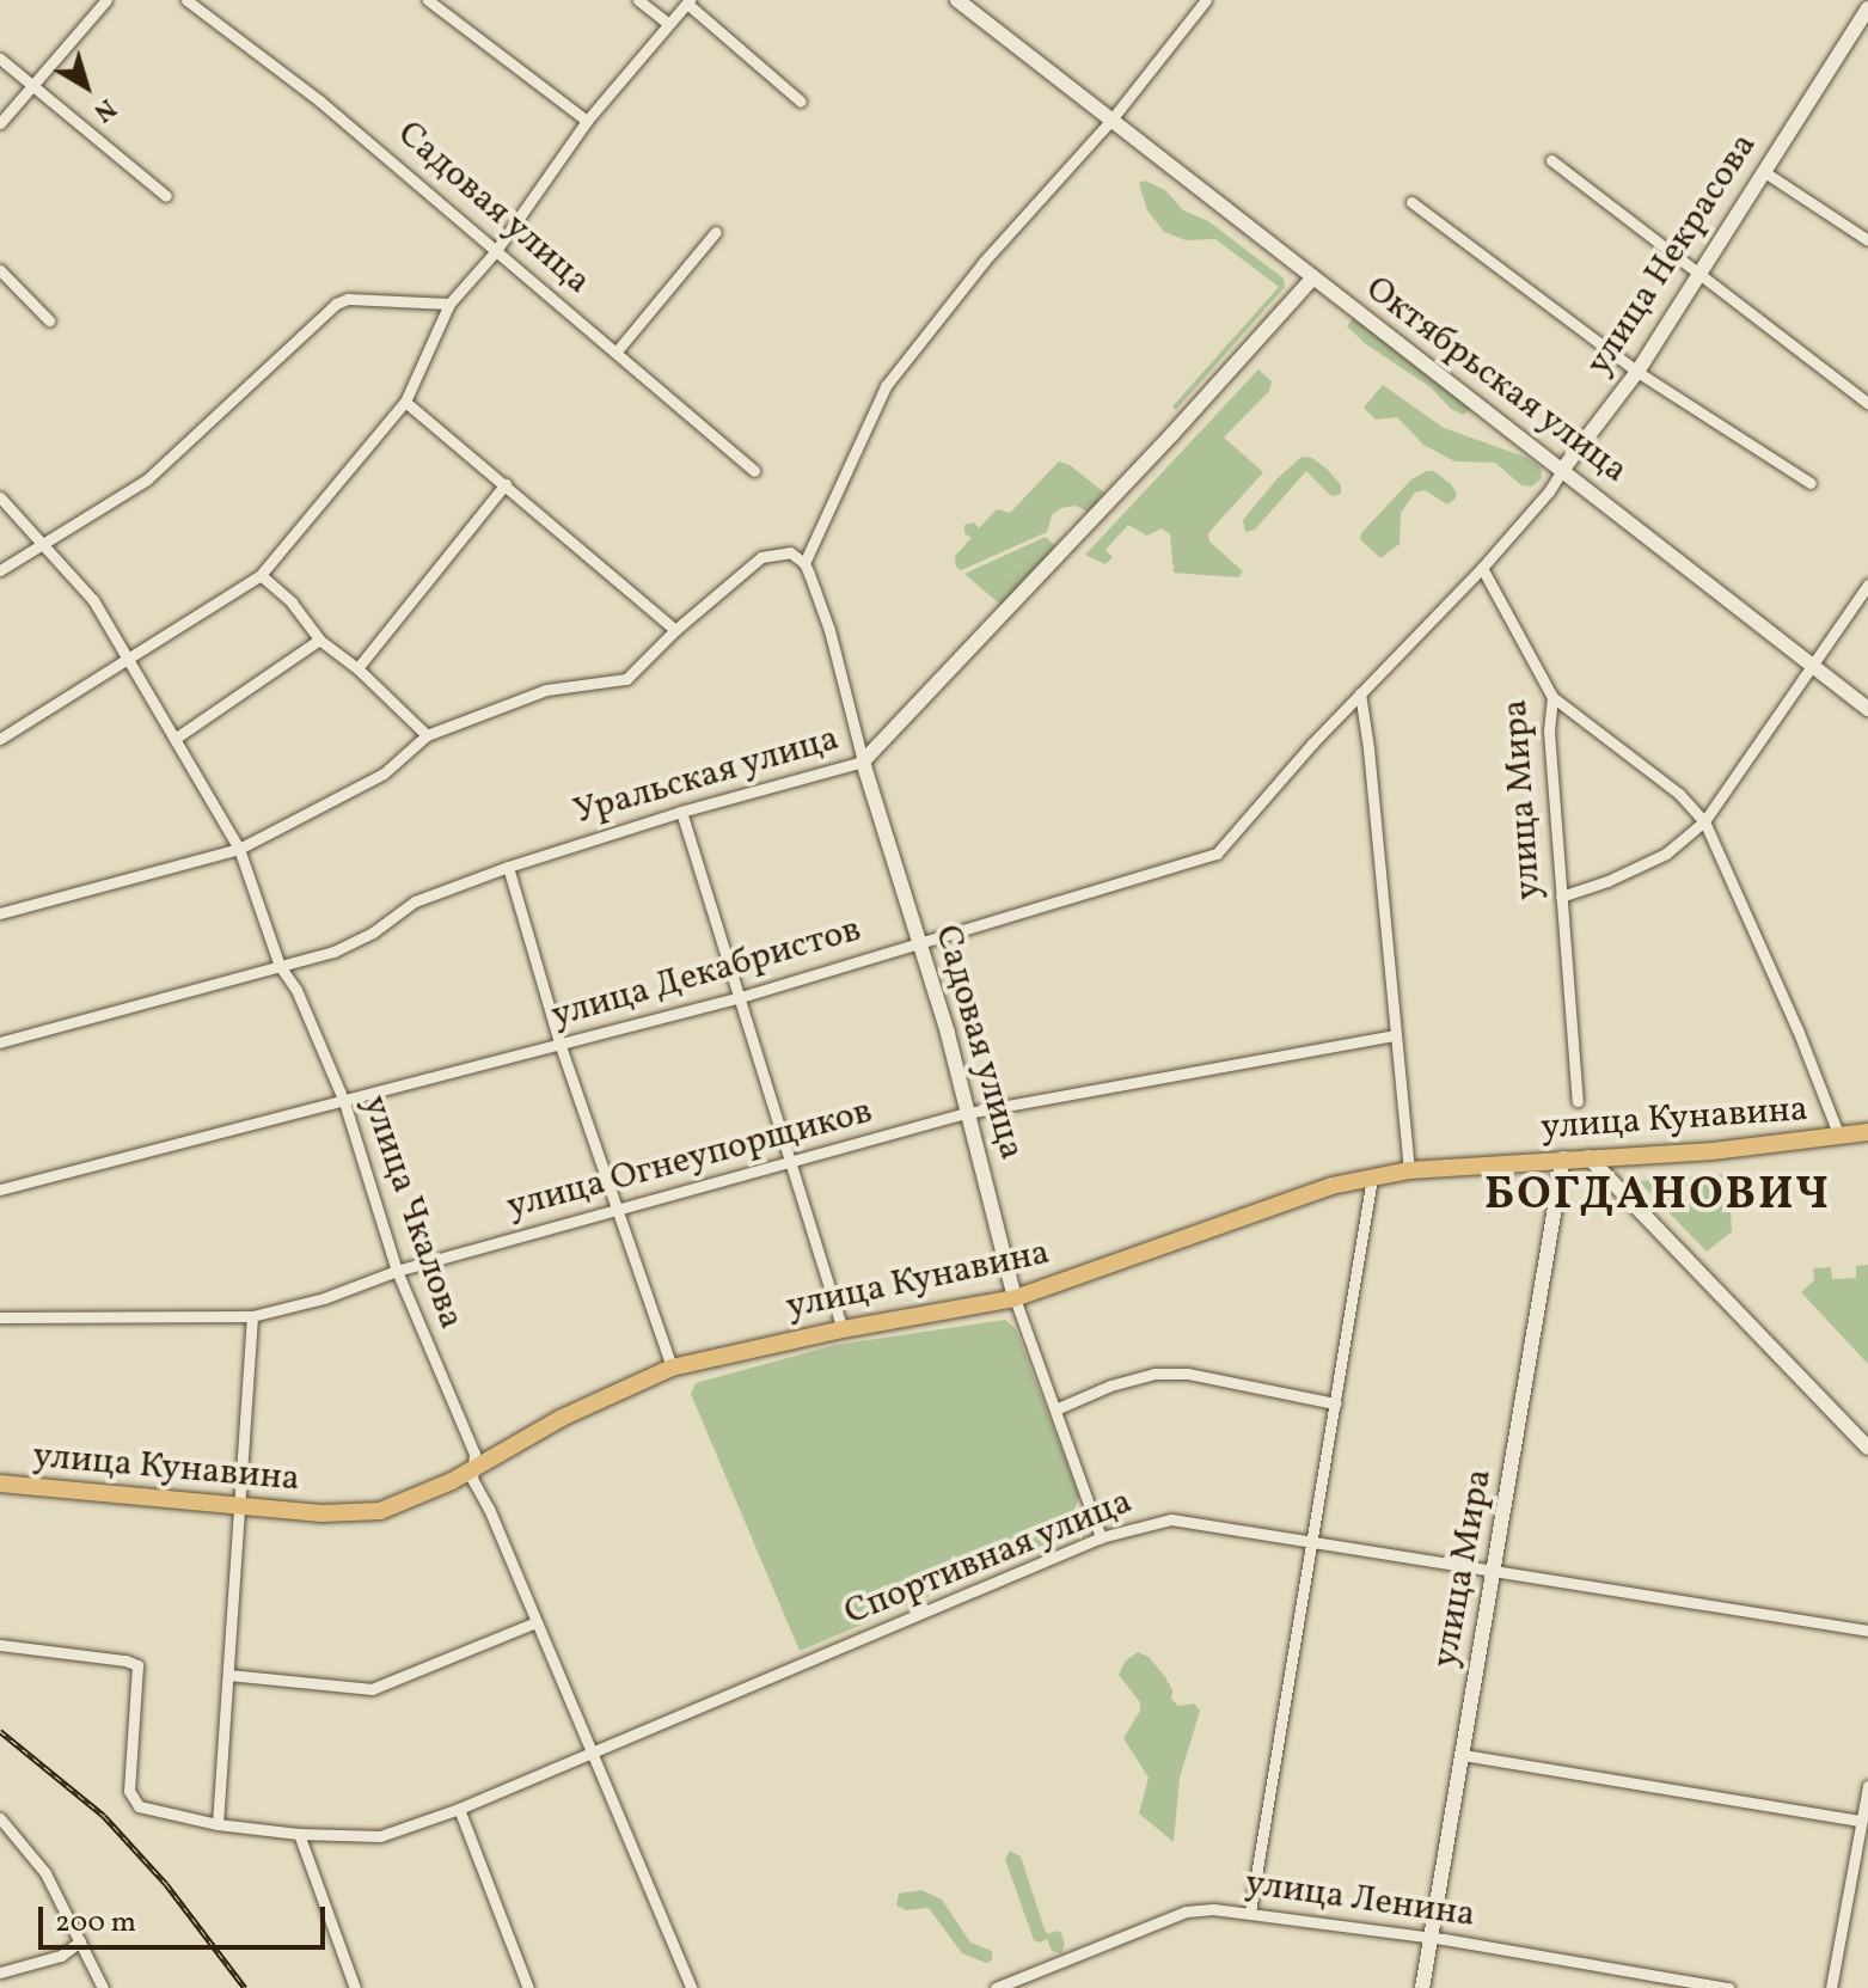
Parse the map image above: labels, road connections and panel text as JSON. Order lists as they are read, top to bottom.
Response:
{
  "streets": {
    "main road": ["улица Кунавина"],
    "street": [
      "Садовая улица",
      "улица Некрасова",
      "Октябрьская улица",
      "Уральская улица",
      "улица Мира",
      "улица Декабристов",
      "улица Огнеупорщиков",
      "улица Чкалова",
      "Спортивная улица",
      "улица Ленина"
    ]
  },
  "crossings": [
    ["Садовая улица", "Уральская улица"],
    ["Садовая улица", "улица Декабристов"],
    ["Садовая улица", "улица Кунавина"],
    ["Садовая улица", "улица Огнеупорщиков"],
    ["Садовая улица", "Спортивная улица"],
    ["улица Некрасова", "Октябрьская улица"],
    ["улица Некрасова", "улица Мира"],
    ["улица Некрасова", "улица Декабристов"],
    ["Октябрьская улица", "Уральская улица"],
    ["Уральская улица", "улица Чкалова"],
    ["улица Мира", "улица Кунавина"],
    ["улица Мира", "Спортивная улица"],
    ["улица Мира", "улица Ленина"],
    ["улица Декабристов", "улица Чкалова"],
    ["улица Кунавина", "улица Чкалова"],
    ["улица Огнеупорщиков", "улица Чкалова"],
    ["улица Чкалова", "Спортивная улица"]
  ],
  "districts": ["БОГДАНОВИЧ"],
  "scale_bar": "200 m",
  "north": "bottom right"
}
